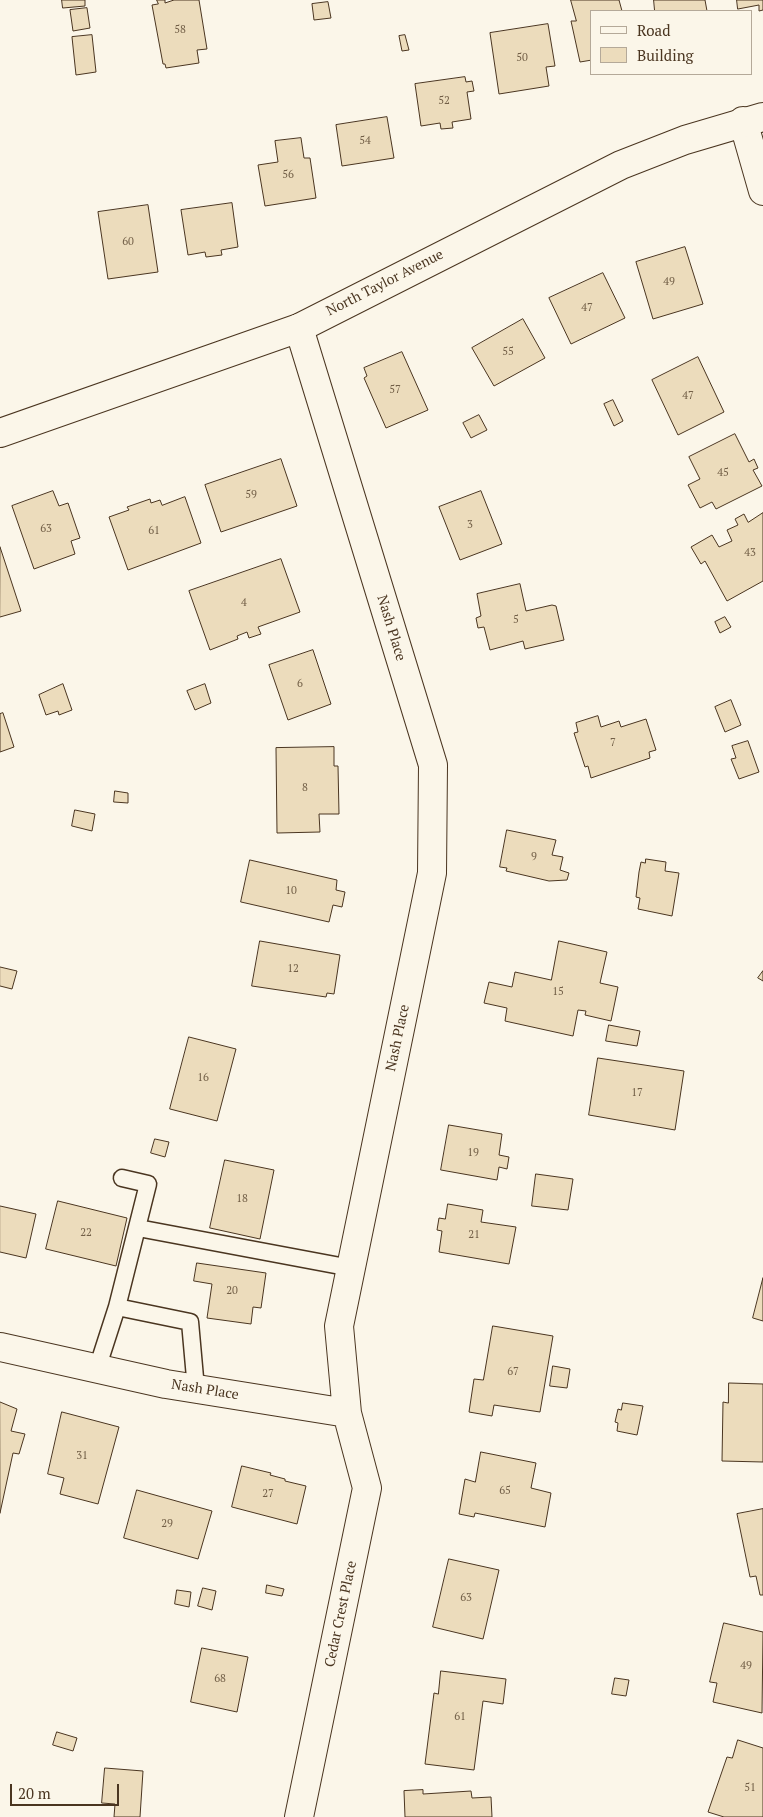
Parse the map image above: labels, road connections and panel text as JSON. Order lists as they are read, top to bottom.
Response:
{
  "streets": {
    "street": ["North Taylor Avenue", "Nash Place", "Cedar Crest Place"]
  },
  "crossings": [
    ["North Taylor Avenue", "Nash Place"],
    ["Nash Place", "Cedar Crest Place"]
  ],
  "house_numbers": [
    "58",
    "50",
    "52",
    "54",
    "56",
    "60",
    "49",
    "47",
    "55",
    "57",
    "47",
    "45",
    "59",
    "3",
    "63",
    "61",
    "43",
    "4",
    "5",
    "6",
    "7",
    "8",
    "9",
    "10",
    "12",
    "15",
    "16",
    "17",
    "19",
    "18",
    "22",
    "21",
    "20",
    "67",
    "31",
    "65",
    "27",
    "29",
    "63",
    "49",
    "68",
    "61",
    "51"
  ],
  "legend": ["Road", "Building"],
  "scale_bar": "20 m"
}
